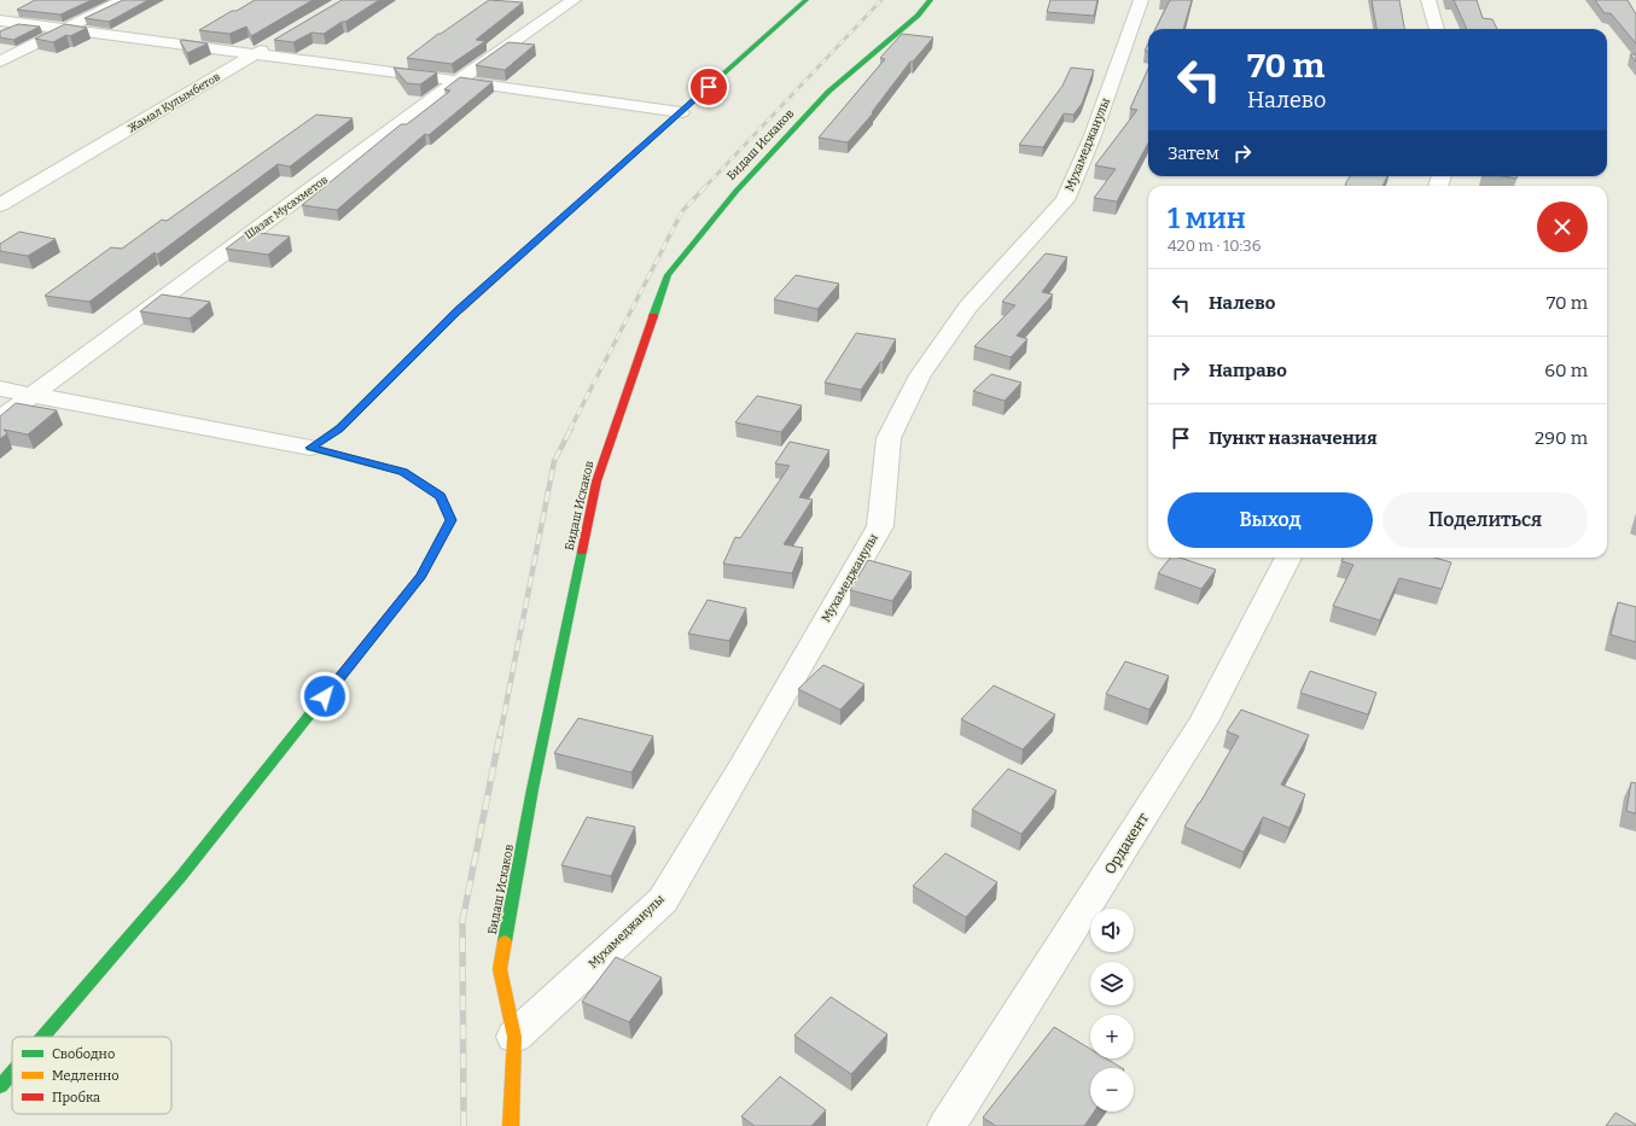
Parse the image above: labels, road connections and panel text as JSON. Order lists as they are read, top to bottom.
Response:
{
  "streets": {
    "street": [
      "Жамал Кулымбетов",
      "Бидаш Искаков",
      "Мухамеджанулы",
      "Шазат Мусахметов",
      "Ордакент"
    ]
  },
  "crossings": [
    ["Бидаш Искаков", "Мухамеджанулы"]
  ],
  "legend": ["Свободно", "Медленно", "Пробка"],
  "page": {
    "turn": ["70 m", "Налево"],
    "then": "Затем",
    "heading": ["1 мин", "420 m · 10:36"],
    "list": [
      {
        "name": "Налево",
        "value": "70 m"
      },
      {
        "name": "Направо",
        "value": "60 m"
      },
      {
        "name": "Пункт назначения",
        "value": "290 m"
      }
    ],
    "buttons": ["Выход", "Поделиться"],
    "map_buttons": ["+", "−"]
  }
}
